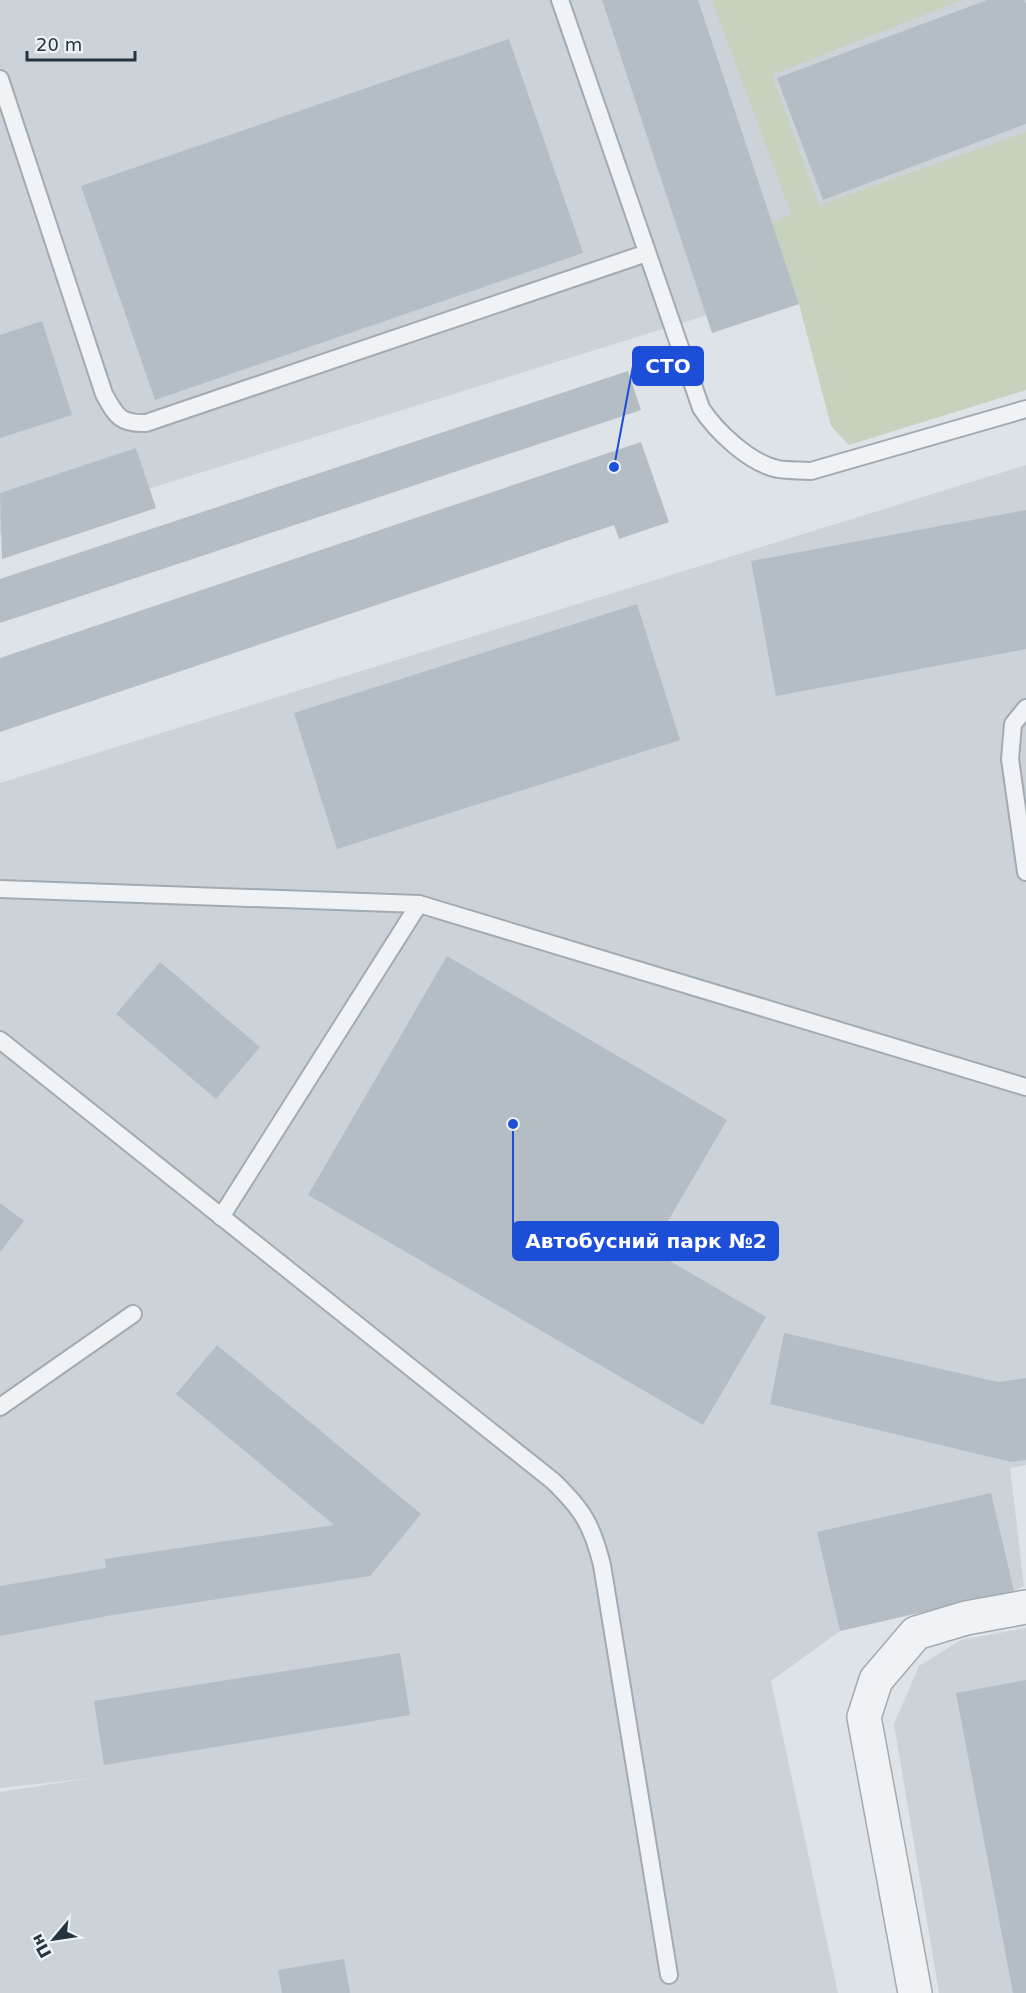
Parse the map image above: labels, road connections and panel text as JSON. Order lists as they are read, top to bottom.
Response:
{
  "places": ["СТО", "Автобусний парк №2"],
  "scale_bar": "20 m",
  "north": "bottom left"
}
